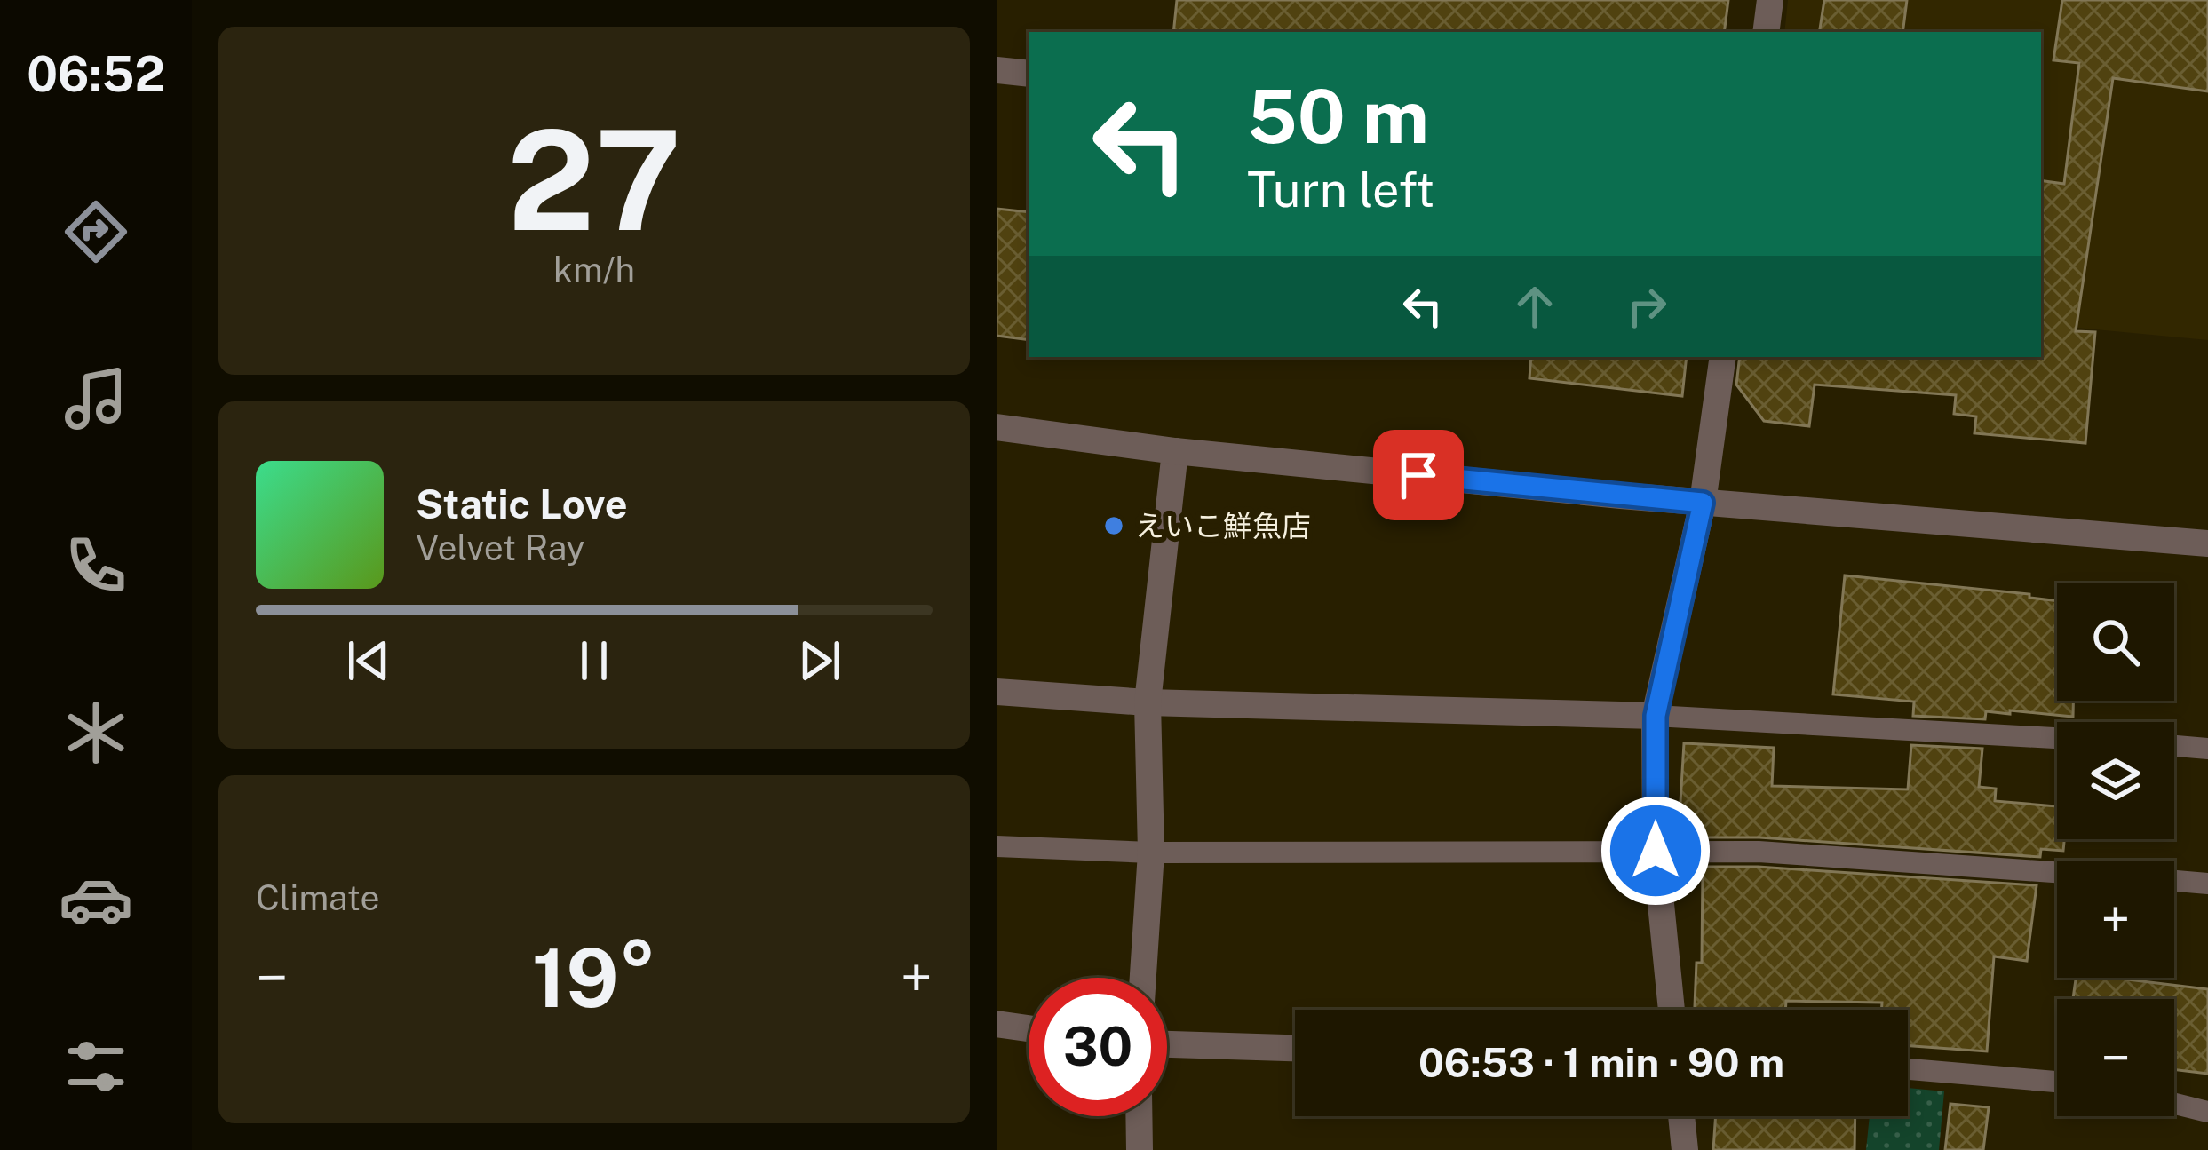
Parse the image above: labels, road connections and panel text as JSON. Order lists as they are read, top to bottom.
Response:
{
  "places": ["えいこ鮮魚店"],
  "page": {
    "tabs": "06:52",
    "tile": [
      ["27", "km/h"],
      "Climate"
    ],
    "turn": ["50 m", "Turn left"],
    "song": ["Static Love", "Velvet Ray"],
    "map_buttons": ["+", "−"],
    "heat": ["−", "19°", "+"],
    "limit": "30",
    "trip": "06:53 · 1 min · 90 m"
  }
}
